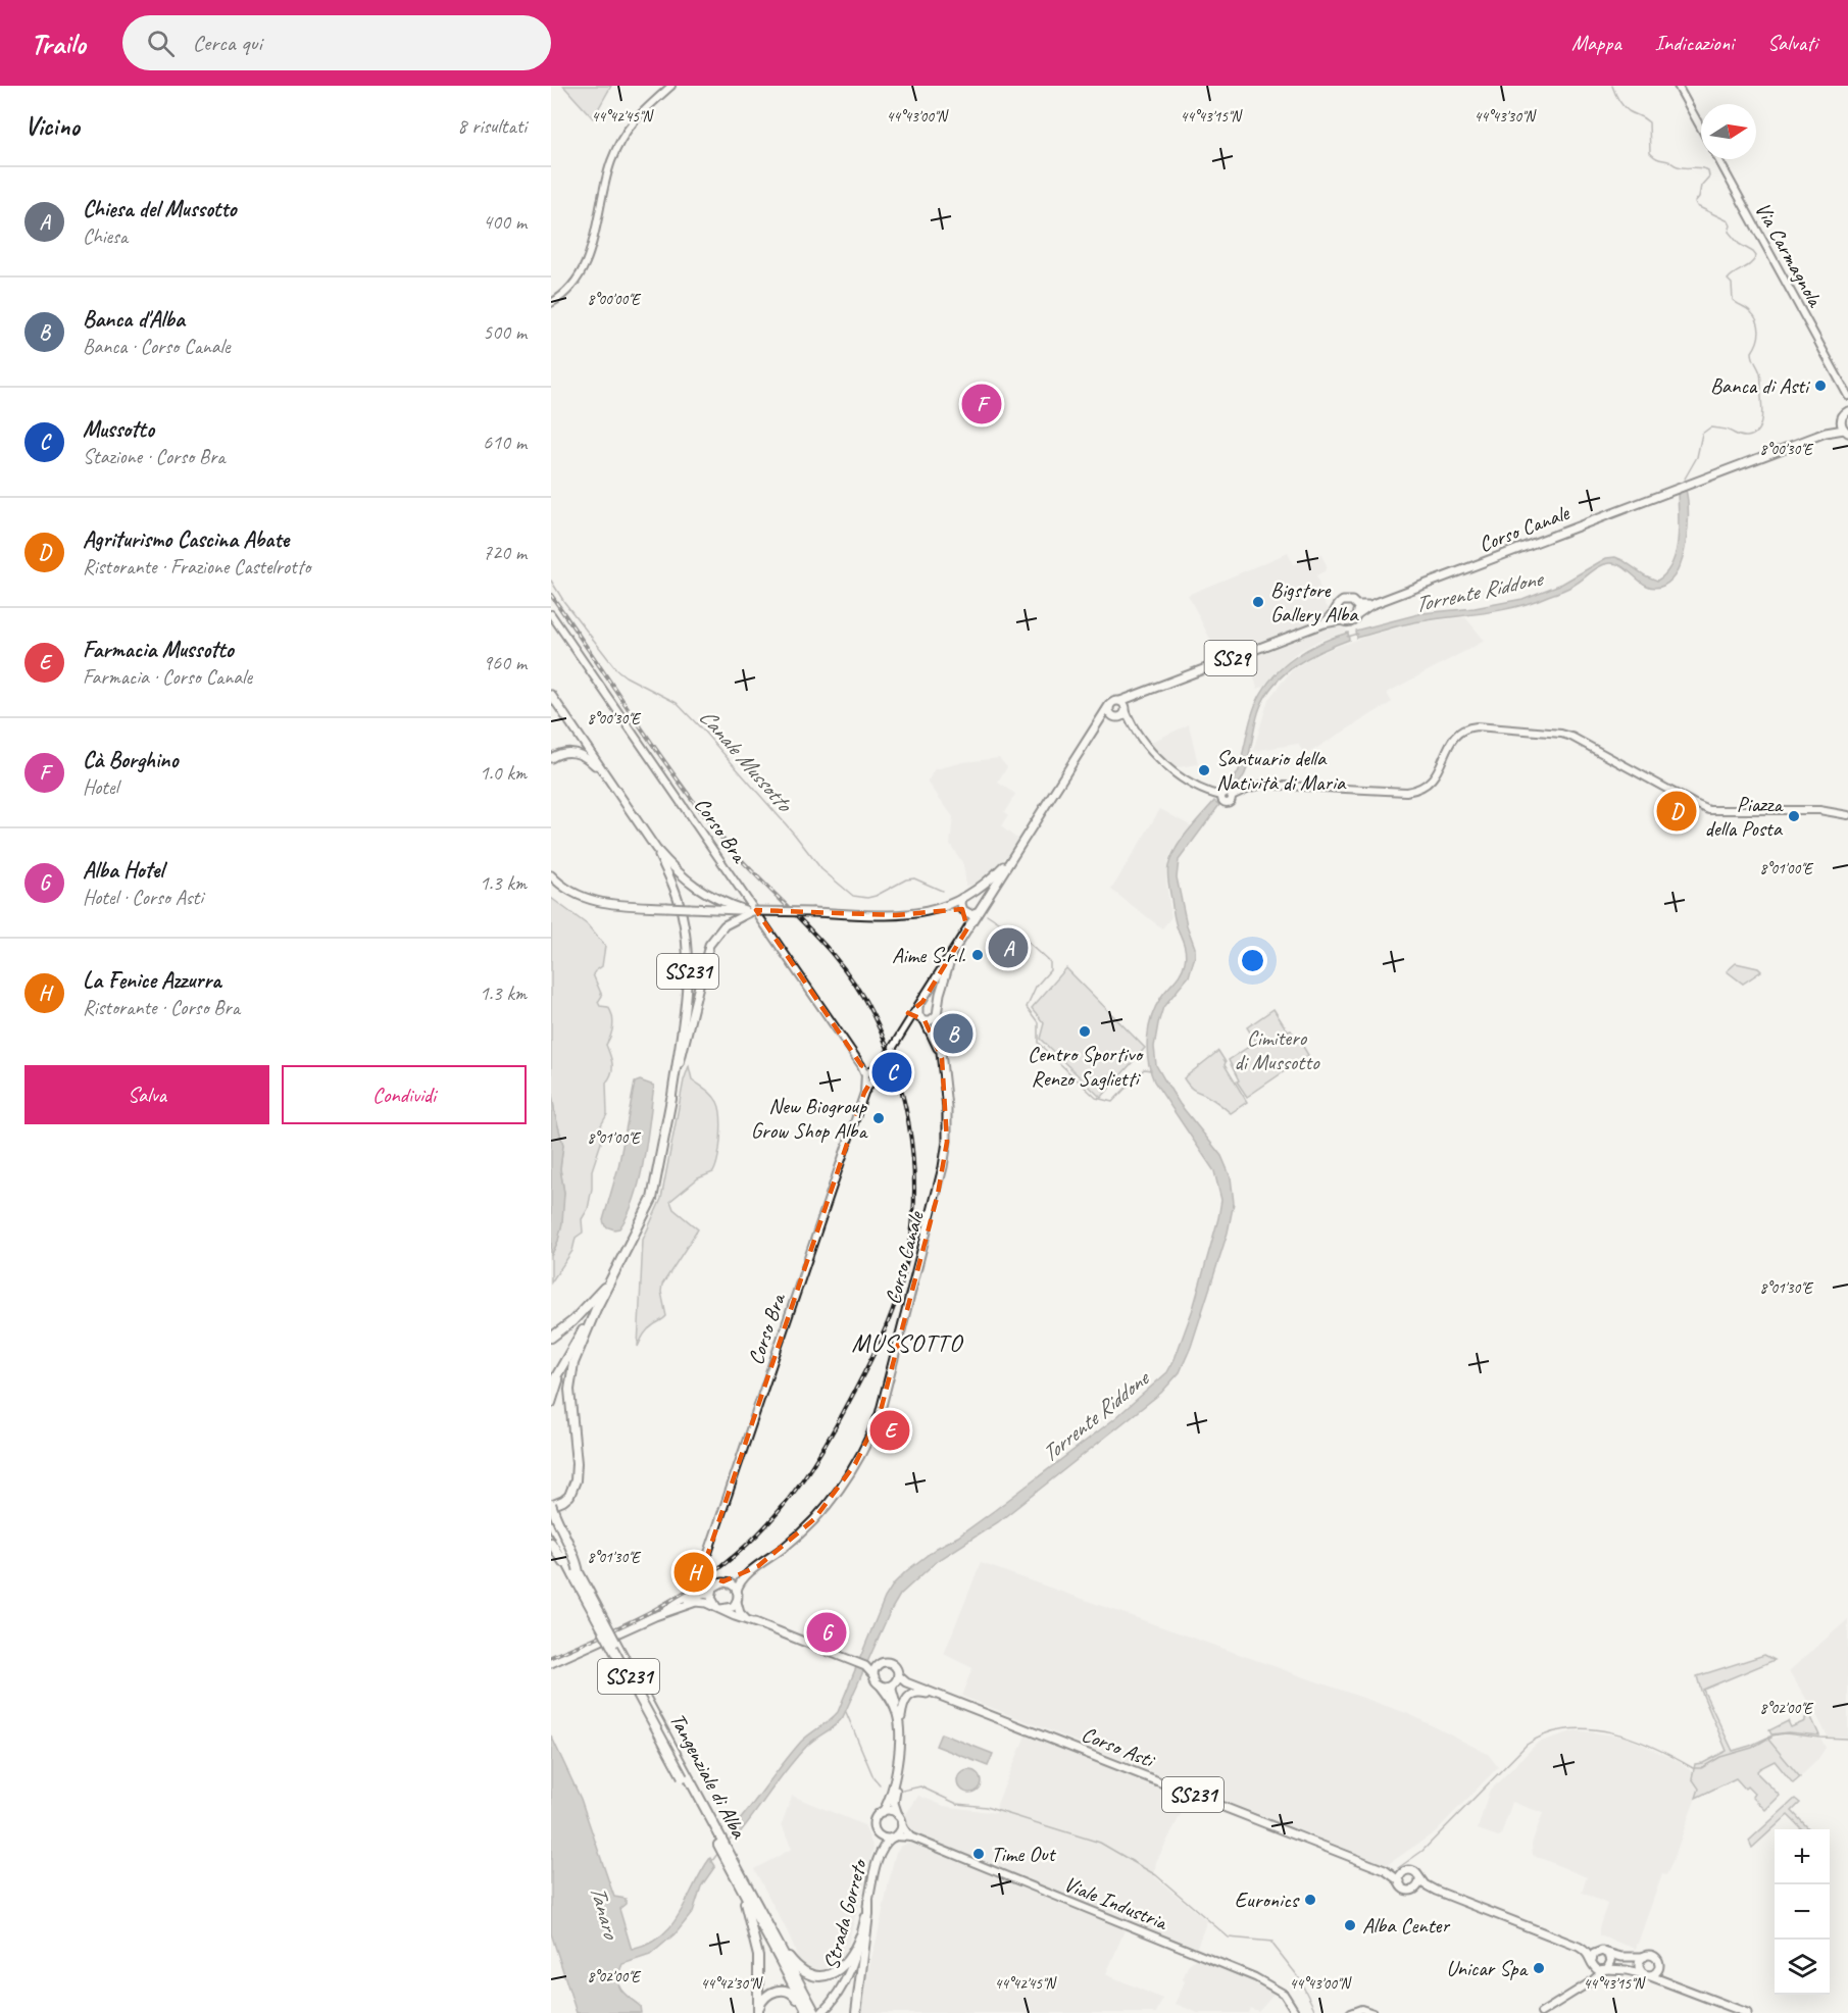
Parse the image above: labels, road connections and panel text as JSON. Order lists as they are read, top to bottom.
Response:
{
  "streets": {
    "highway": ["SS231", "Tangenziale di Alba"],
    "main road": [
      "Corso Canale",
      "SS29",
      "Corso Asti",
      "Strada Gorreto"
    ],
    "street": ["Via Carmagnola", "Corso Bra", "Viale Industria"]
  },
  "crossings": [
    ["SS231", "Corso Asti"],
    ["SS231", "Tangenziale di Alba"],
    ["Tangenziale di Alba", "Strada Gorreto"],
    ["Viale Industria", "Strada Gorreto"]
  ],
  "districts": ["MUSSOTTO"],
  "water": ["Torrente Riddone", "Canale Mussotto", "Tanaro"],
  "parks": ["Cimitero di Mussotto"],
  "places": [
    "Banca di Asti",
    "Bigstore Gallery Alba",
    "Santuario della Natività di Maria",
    "Piazza della Posta",
    "Aime S.r.l.",
    "Centro Sportivo Renzo Saglietti",
    "New Biogroup Grow Shop Alba",
    "Time Out",
    "Euronics",
    "Alba Center",
    "Unicar Spa"
  ],
  "north": "right",
  "page": {
    "header": "Trailo",
    "search": "Cerca qui",
    "nav": ["Mappa", "Indicazioni", "Salvati"],
    "heading": ["Vicino", "8 risultati"],
    "list": [
      {
        "mark": "A",
        "name": "Chiesa del Mussotto",
        "note": "Chiesa",
        "value": "400 m"
      },
      {
        "mark": "B",
        "name": "Banca d'Alba",
        "note": "Banca · Corso Canale",
        "value": "500 m"
      },
      {
        "mark": "C",
        "name": "Mussotto",
        "note": "Stazione · Corso Bra",
        "value": "610 m"
      },
      {
        "mark": "D",
        "name": "Agriturismo Cascina Abate",
        "note": "Ristorante · Frazione Castelrotto",
        "value": "720 m"
      },
      {
        "mark": "E",
        "name": "Farmacia Mussotto",
        "note": "Farmacia · Corso Canale",
        "value": "960 m"
      },
      {
        "mark": "F",
        "name": "Cà Borghino",
        "note": "Hotel",
        "value": "1.0 km"
      },
      {
        "mark": "G",
        "name": "Alba Hotel",
        "note": "Hotel · Corso Asti",
        "value": "1.3 km"
      },
      {
        "mark": "H",
        "name": "La Fenice Azzurra",
        "note": "Ristorante · Corso Bra",
        "value": "1.3 km"
      }
    ],
    "pins": [
      "F",
      "D",
      "A",
      "B",
      "C",
      "E",
      "H",
      "G"
    ],
    "buttons": ["Salva", "Condividi"],
    "map_buttons": ["+", "−"]
  },
  "coordinates": [
    "44°42'45\"N",
    "44°43'00\"N",
    "44°43'15\"N",
    "44°43'30\"N",
    "8°00'00\"E",
    "8°00'30\"E",
    "8°01'00\"E",
    "8°01'30\"E",
    "8°02'00\"E",
    "44°42'30\"N"
  ]
}
